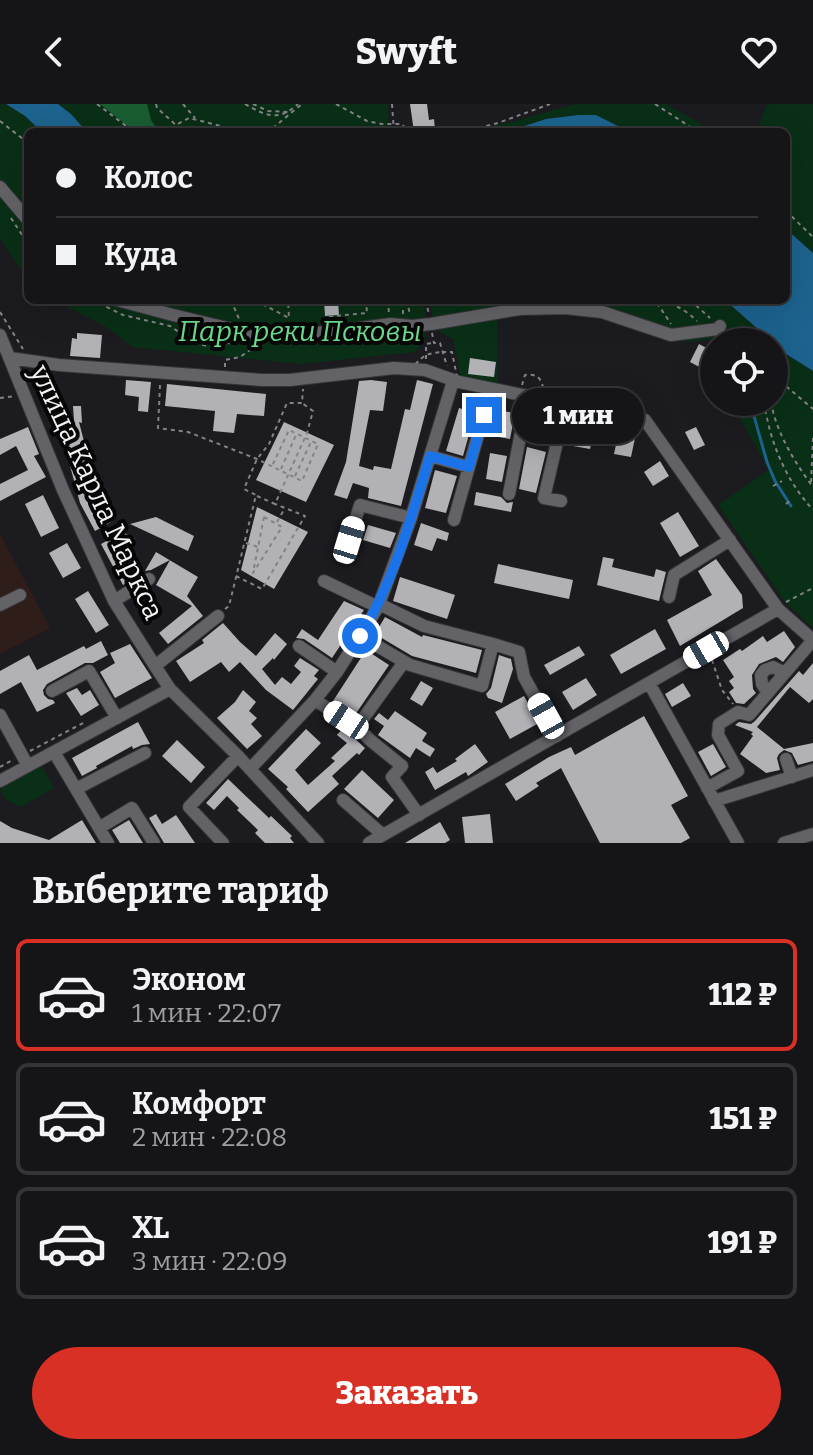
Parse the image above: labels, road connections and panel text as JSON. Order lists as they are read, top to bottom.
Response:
{
  "streets": {
    "street": ["улица Карла Маркса"]
  },
  "parks": ["Парк реки Псковы"],
  "page": {
    "header": "Swyft",
    "banner": ["Колос", "Куда"],
    "bubble": "1 мин",
    "heading": "Выберите тариф",
    "list": [
      {
        "name": "Эконом",
        "note": "1 мин · 22:07",
        "value": "112 ₽"
      },
      {
        "name": "Комфорт",
        "note": "2 мин · 22:08",
        "value": "151 ₽"
      },
      {
        "name": "XL",
        "note": "3 мин · 22:09",
        "value": "191 ₽"
      }
    ],
    "buttons": "Заказать"
  }
}
